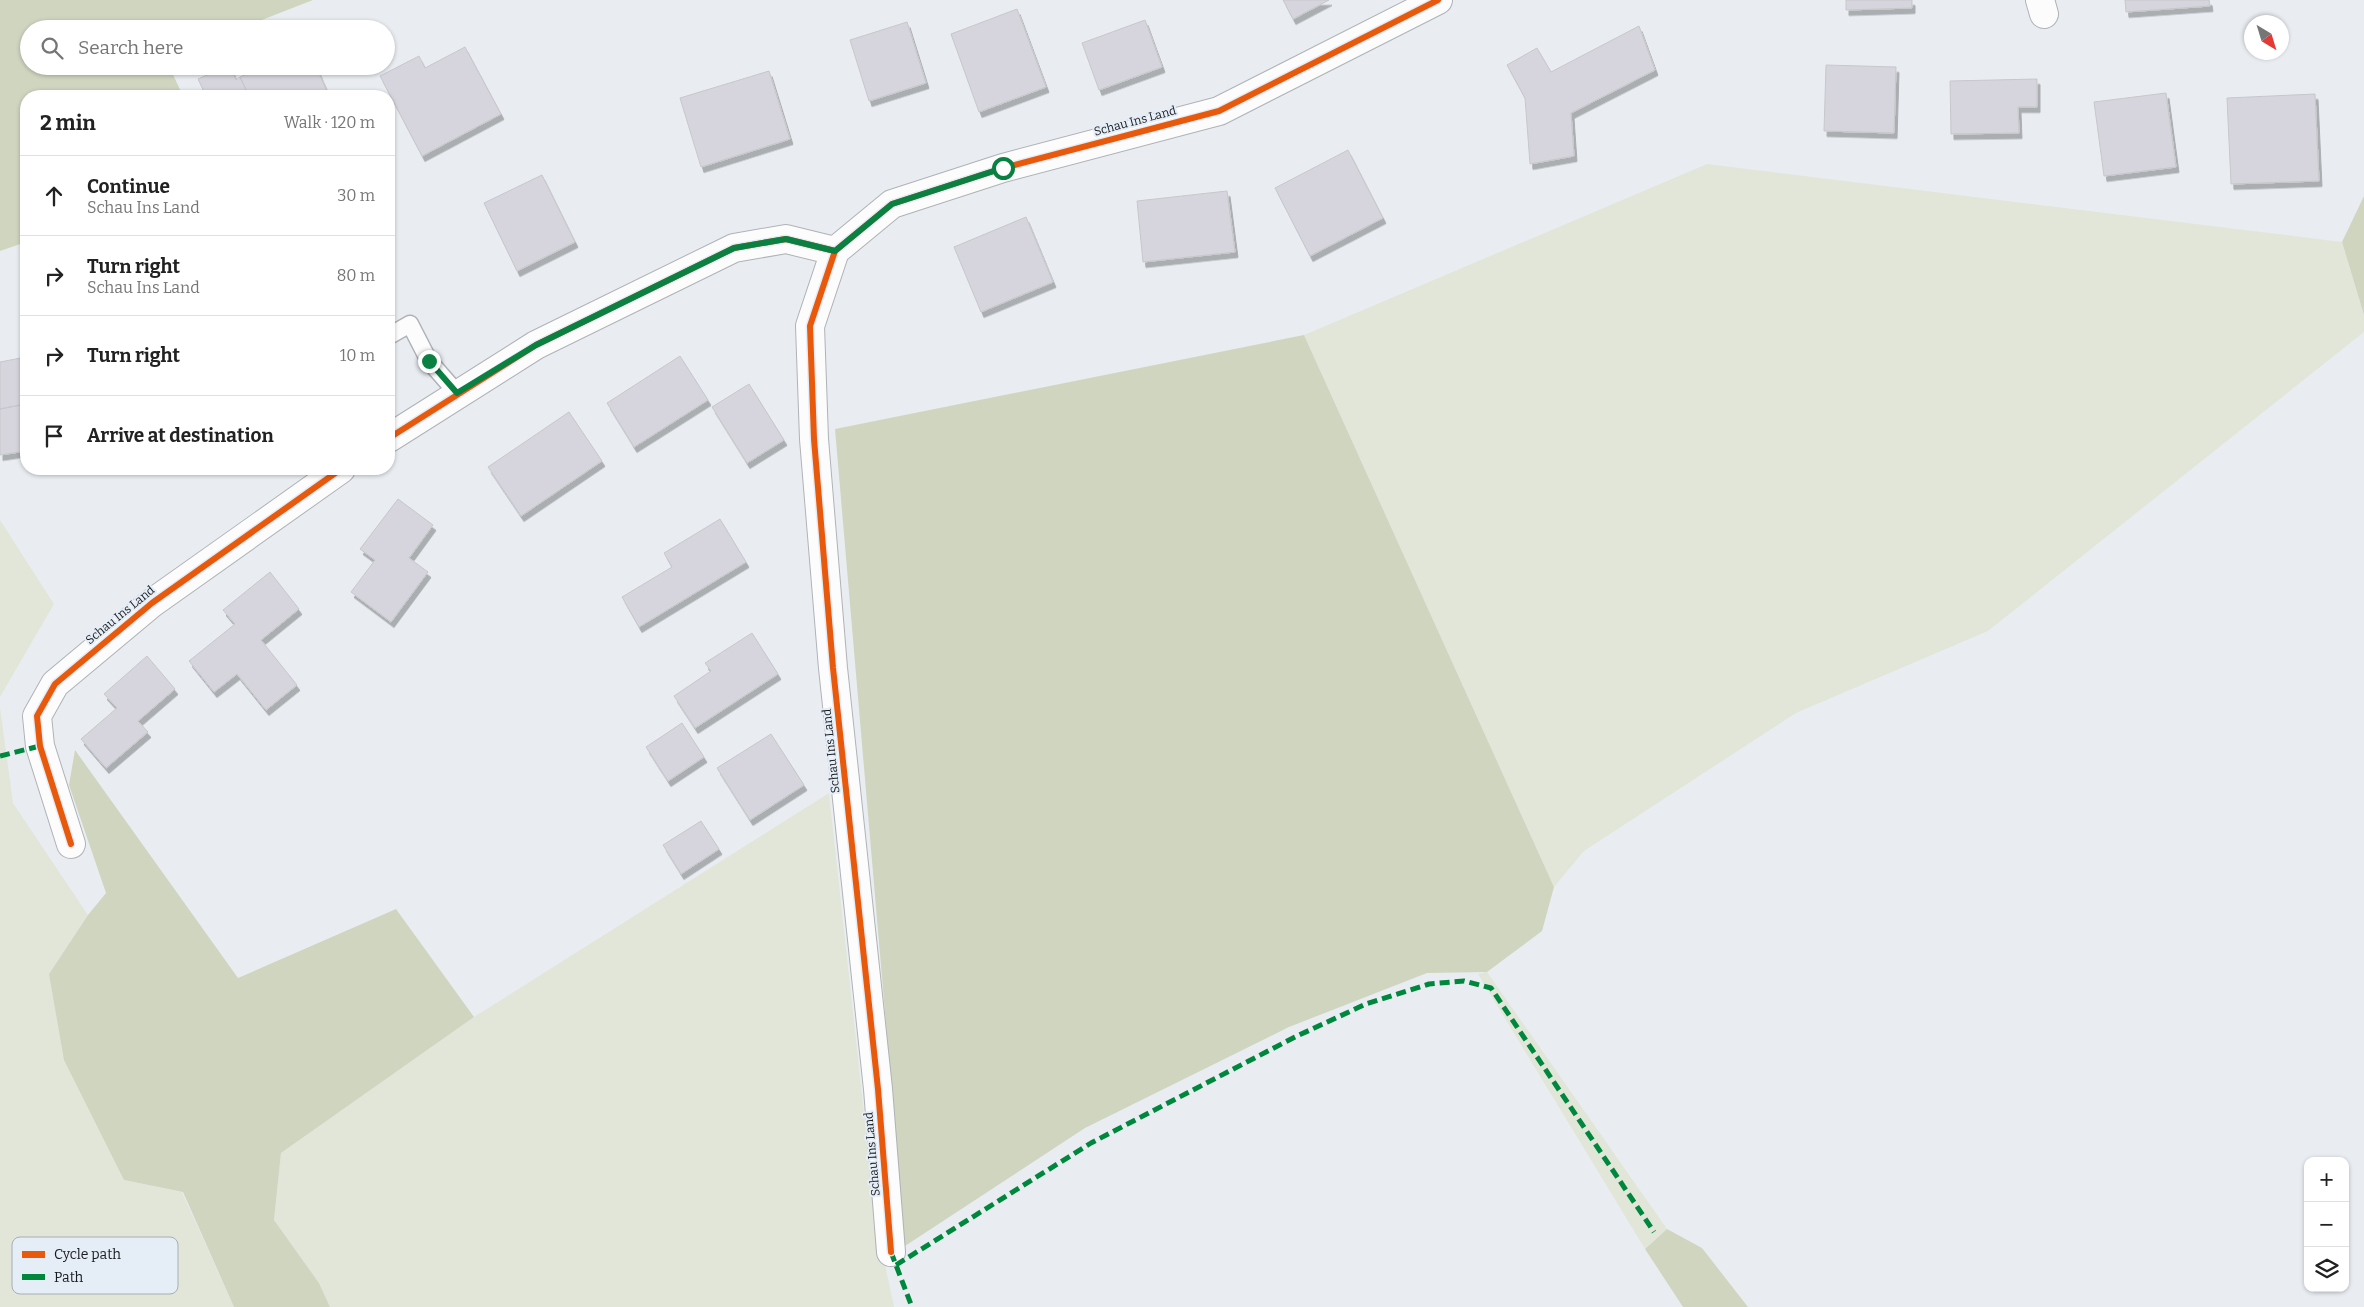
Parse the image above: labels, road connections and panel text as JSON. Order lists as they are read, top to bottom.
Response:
{
  "streets": {
    "street": ["Schau Ins Land"]
  },
  "legend": ["Cycle path", "Path"],
  "north": "bottom right",
  "page": {
    "search": "Search here",
    "heading": ["2 min", "Walk · 120 m"],
    "list": [
      ["Continue", "Schau Ins Land", "30 m"],
      ["Turn right", "Schau Ins Land", "80 m"],
      ["Turn right", "10 m"],
      "Arrive at destination"
    ],
    "map_buttons": ["+", "−"]
  }
}
